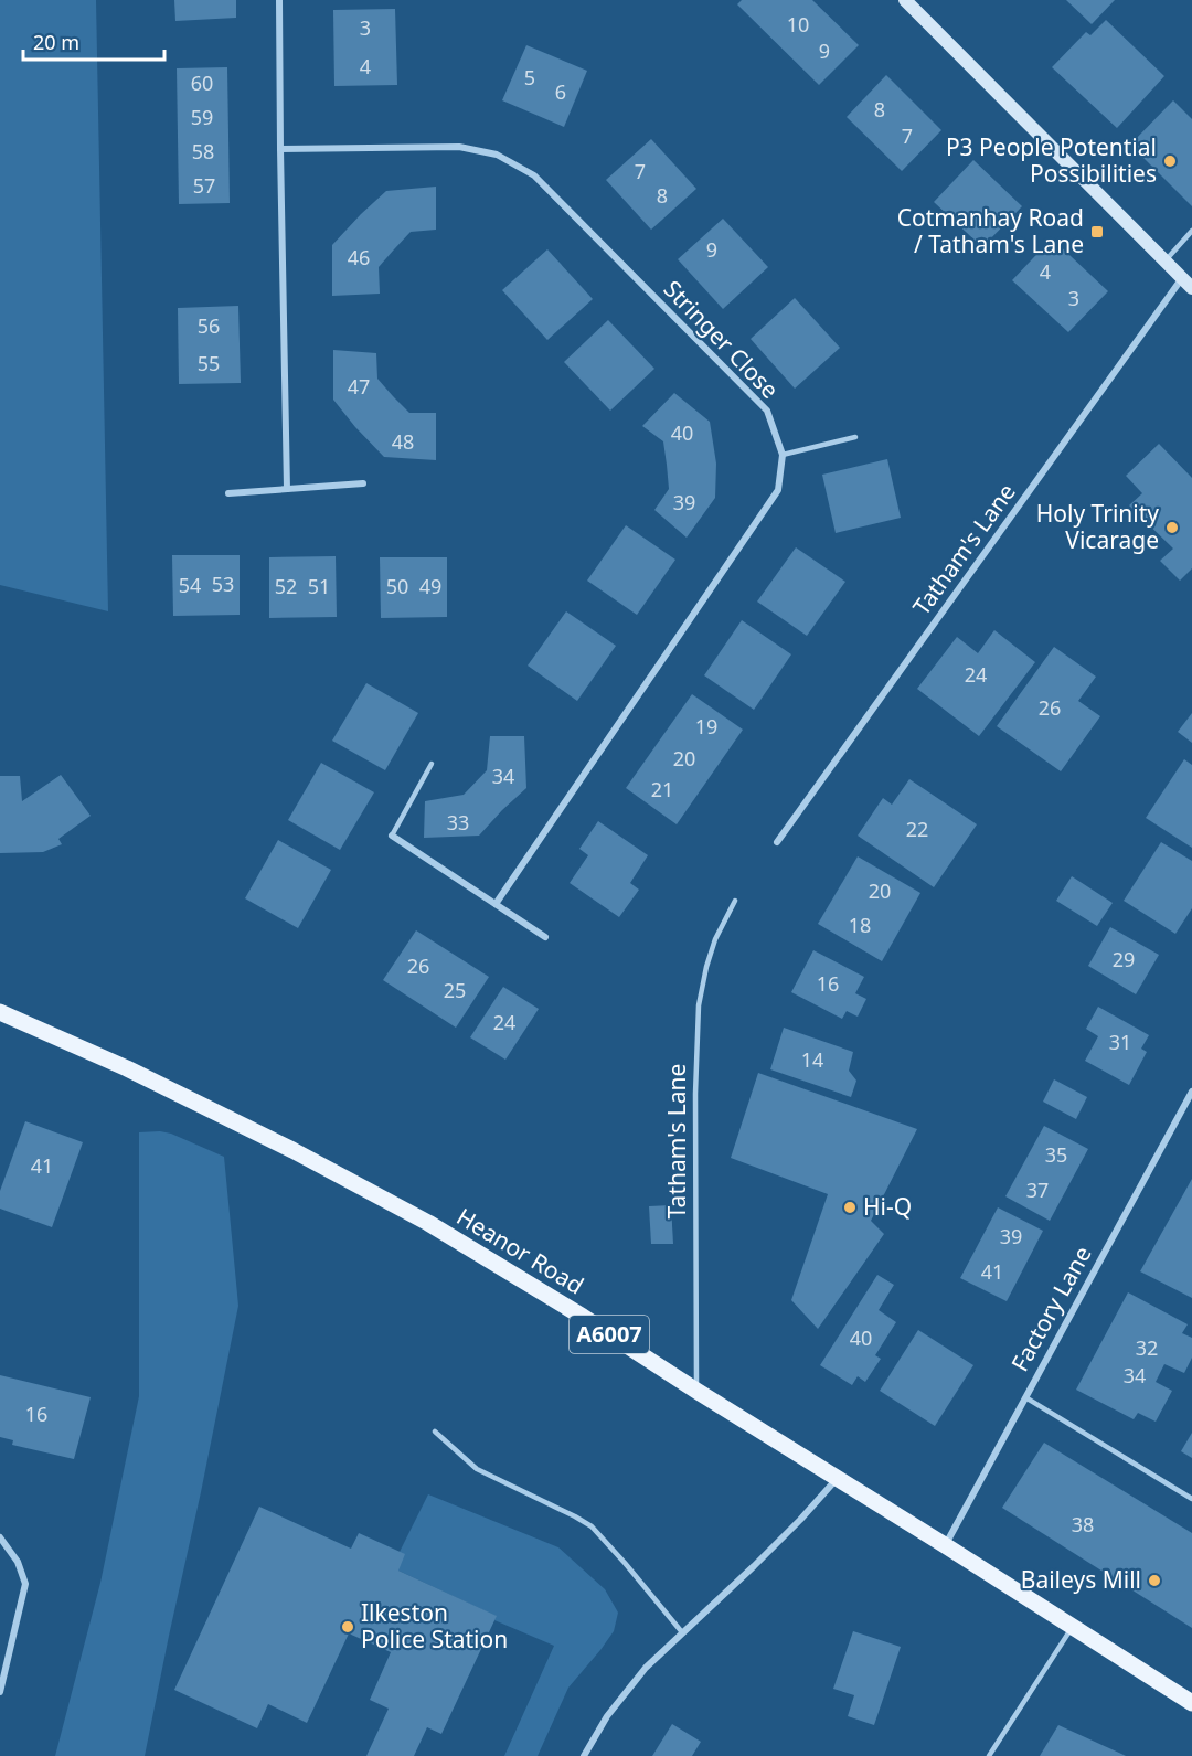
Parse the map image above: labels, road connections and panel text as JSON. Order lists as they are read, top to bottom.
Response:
{
  "streets": {
    "main road": ["Heanor Road", "A6007"],
    "street": ["Stringer Close", "Tatham's Lane", "Factory Lane"]
  },
  "crossings": [
    ["Tatham's Lane", "Heanor Road"],
    ["Heanor Road", "Factory Lane"]
  ],
  "places": {
    "other": [
      "P3 People Potential Possibilities",
      "Holy Trinity Vicarage",
      "Hi-Q",
      "Baileys Mill",
      "Ilkeston Police Station"
    ],
    "transit": ["Cotmanhay Road / Tatham's Lane"]
  },
  "house_numbers": [
    "10",
    "3",
    "9",
    "4",
    "5",
    "60",
    "6",
    "8",
    "59",
    "7",
    "58",
    "7",
    "57",
    "8",
    "9",
    "46",
    "4",
    "3",
    "56",
    "55",
    "47",
    "40",
    "48",
    "39",
    "53",
    "54",
    "52",
    "51",
    "50",
    "49",
    "24",
    "26",
    "19",
    "20",
    "34",
    "21",
    "33",
    "22",
    "20",
    "18",
    "29",
    "26",
    "16",
    "25",
    "24",
    "31",
    "14",
    "35",
    "41",
    "37",
    "39",
    "41",
    "40",
    "32",
    "34",
    "16",
    "38"
  ],
  "scale_bar": "20 m"
}
